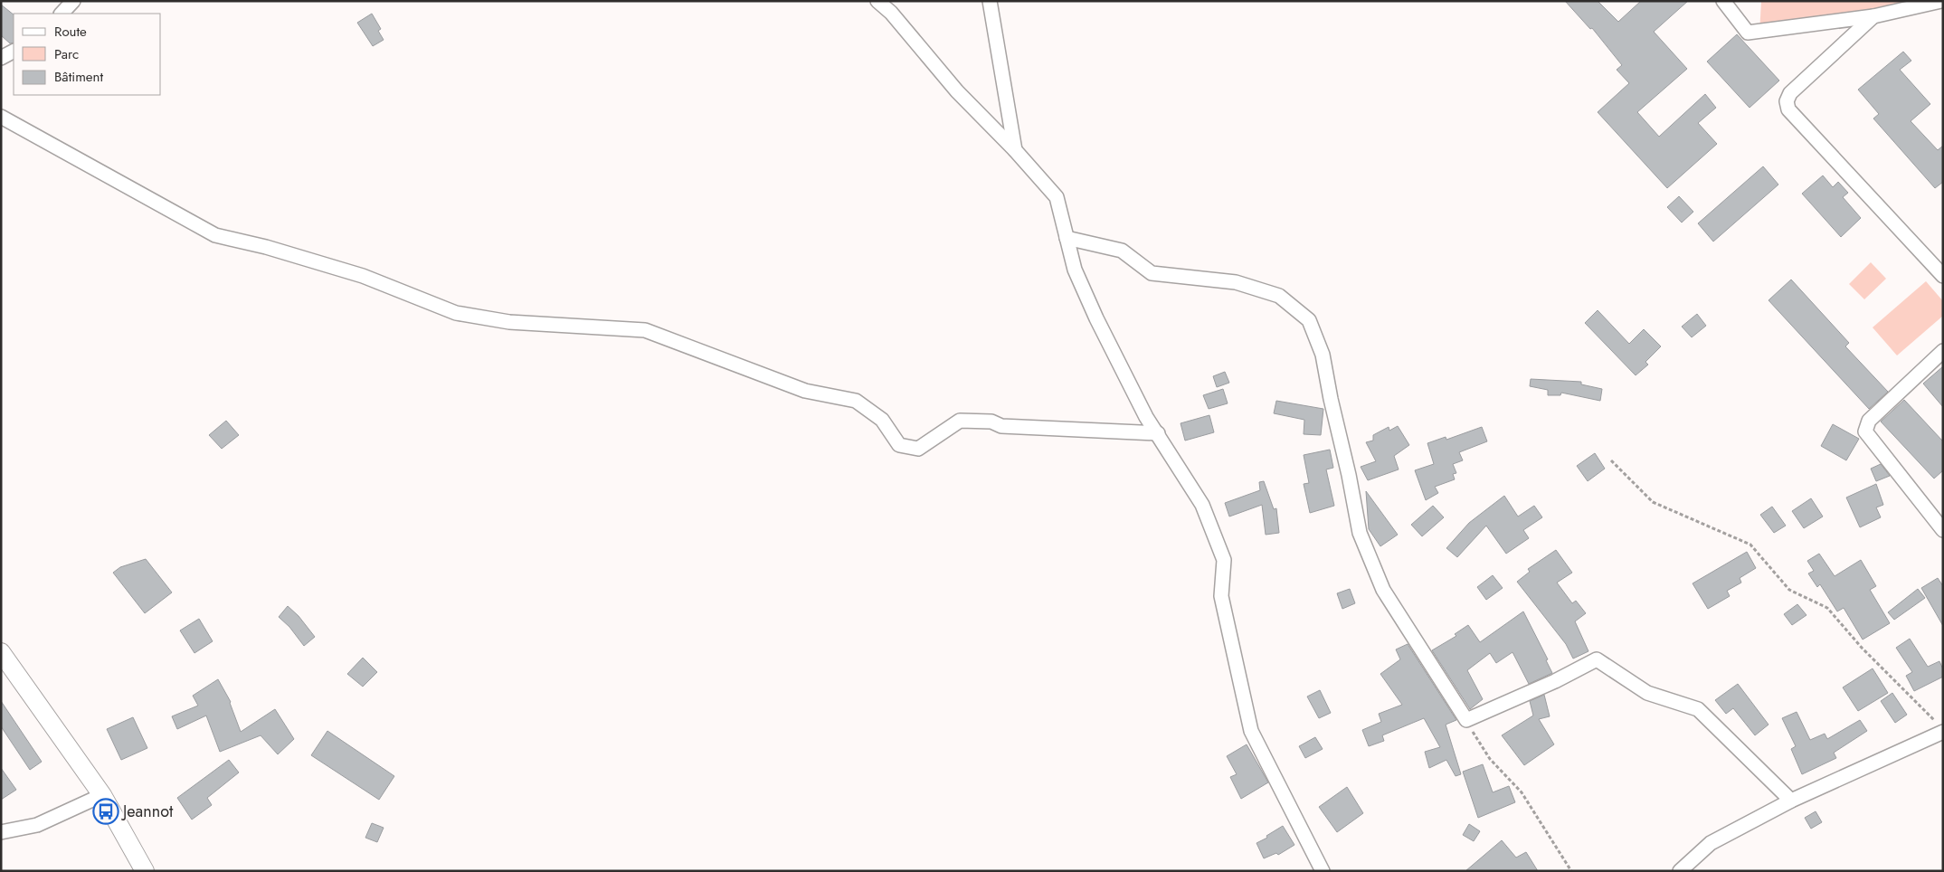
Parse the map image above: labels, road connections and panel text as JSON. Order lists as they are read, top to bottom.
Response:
{
  "places": {
    "bus stop": ["Jeannot"]
  },
  "legend": ["Route", "Parc", "Bâtiment"]
}
